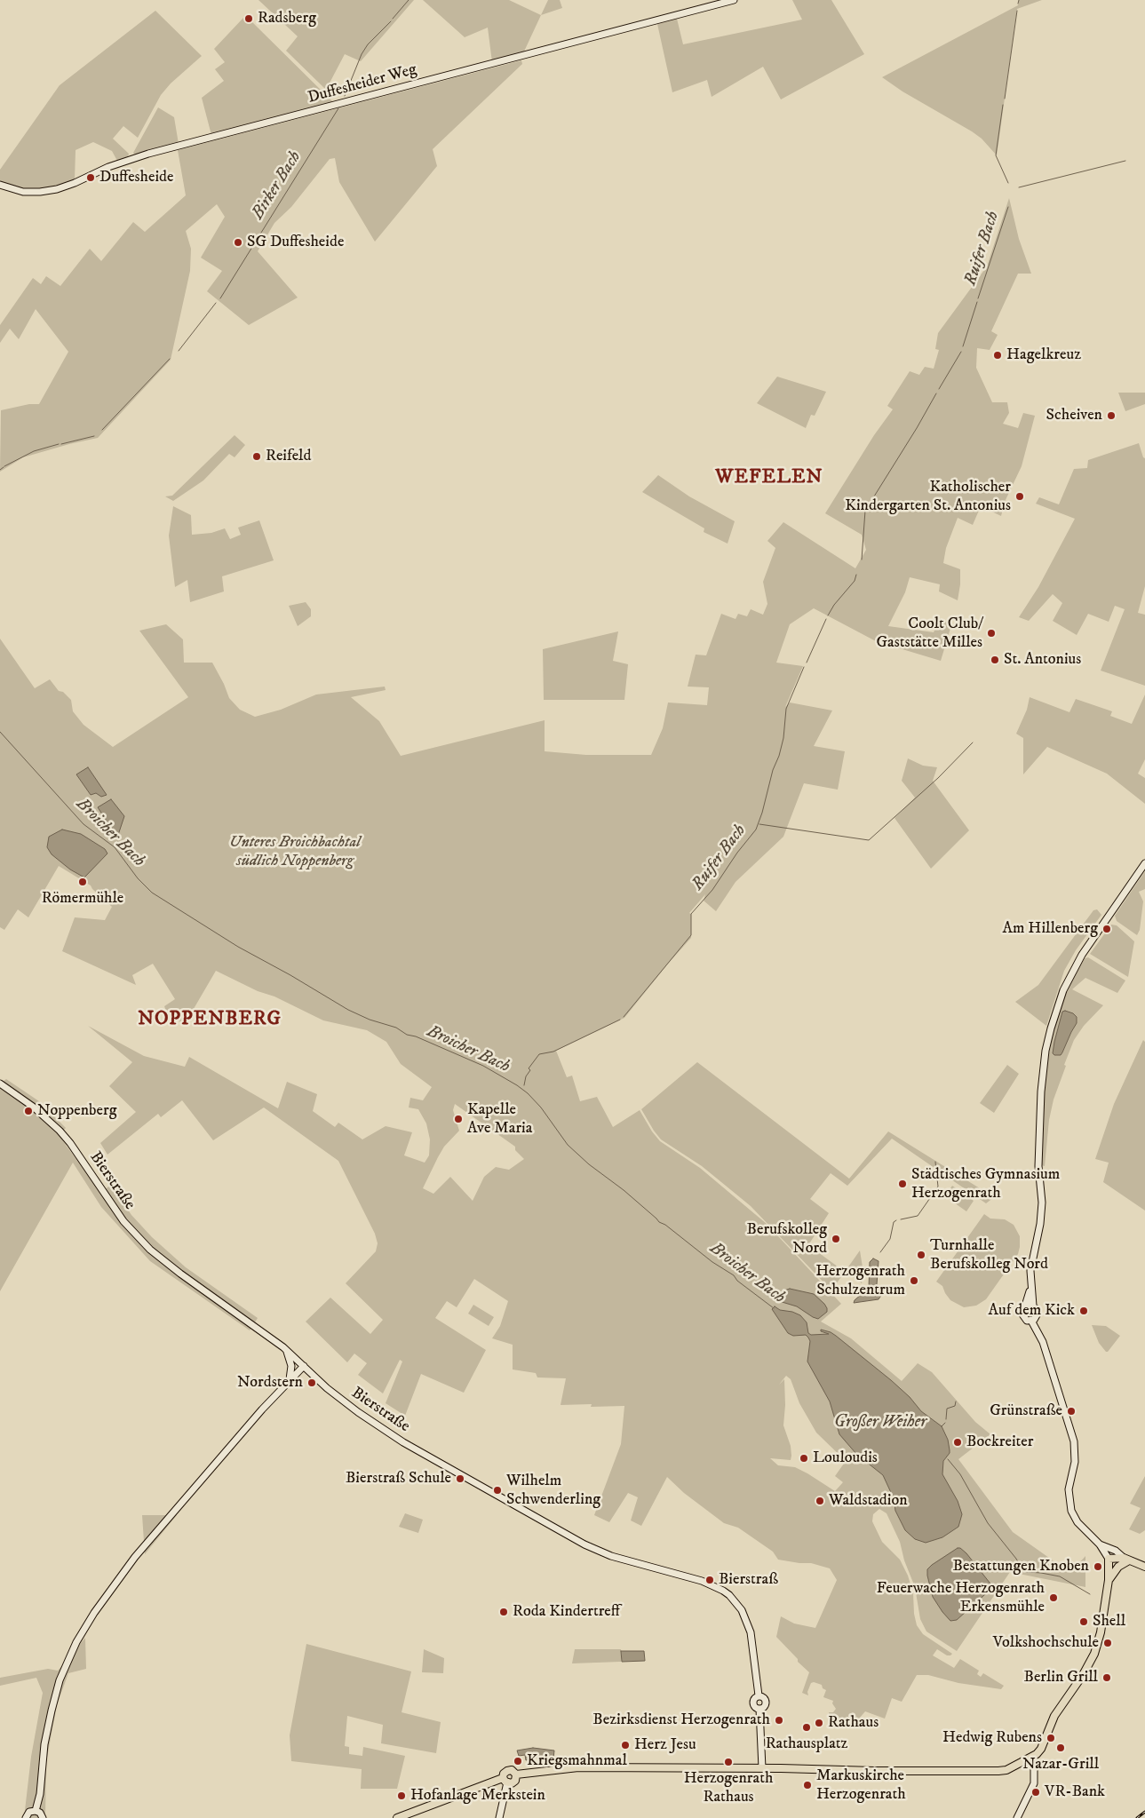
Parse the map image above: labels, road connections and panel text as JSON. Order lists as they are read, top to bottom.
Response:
{
  "streets": {
    "main road": ["Duffesheider Weg", "Bierstraße"]
  },
  "districts": ["WEFELEN", "NOPPENBERG"],
  "water": [
    "Birker Bach",
    "Ruifer Bach",
    "Broicher Bach",
    "Großer Weiher"
  ],
  "parks": ["Unteres Broichbachtal südlich Noppenberg"],
  "places": [
    "Radsberg",
    "Duffesheide",
    "SG Duffesheide",
    "Hagelkreuz",
    "Scheiven",
    "Reifeld",
    "Katholischer Kindergarten St. Antonius",
    "Coolt Club/ Gaststätte Milles",
    "St. Antonius",
    "Römermühle",
    "Am Hillenberg",
    "Noppenberg",
    "Kapelle Ave Maria",
    "Städtisches Gymnasium Herzogenrath",
    "Berufskolleg Nord",
    "Turnhalle Berufskolleg Nord",
    "Herzogenrath Schulzentrum",
    "Auf dem Kick",
    "Nordstern",
    "Grünstraße",
    "Bockreiter",
    "Louloudis",
    "Bierstraß Schule",
    "Wilhelm Schwenderling",
    "Waldstadion",
    "Bestattungen Knoben",
    "Bierstraß",
    "Feuerwache Herzogenrath Erkensmühle",
    "Roda Kindertreff",
    "Shell",
    "Volkshochschule",
    "Berlin Grill",
    "Bezirksdienst Herzogenrath",
    "Rathaus",
    "Rathausplatz",
    "Hedwig Rubens",
    "Herz Jesu",
    "Nazar-Grill",
    "Kriegsmahnmal",
    "Herzogenrath Rathaus",
    "Markuskirche Herzogenrath",
    "VR-Bank",
    "Hofanlage Merkstein"
  ]
}
